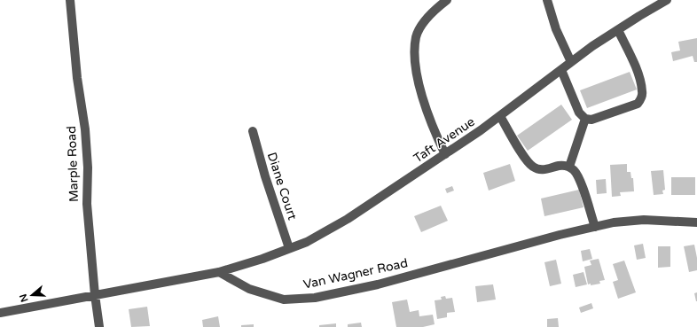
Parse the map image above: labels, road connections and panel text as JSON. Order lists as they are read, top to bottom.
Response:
{
  "streets": {
    "street": [
      "Taft Avenue",
      "Marple Road",
      "Diane Court",
      "Van Wagner Road"
    ]
  },
  "crossings": [
    ["Taft Avenue", "Diane Court"],
    ["Taft Avenue", "Van Wagner Road"]
  ],
  "north": "left"
}
